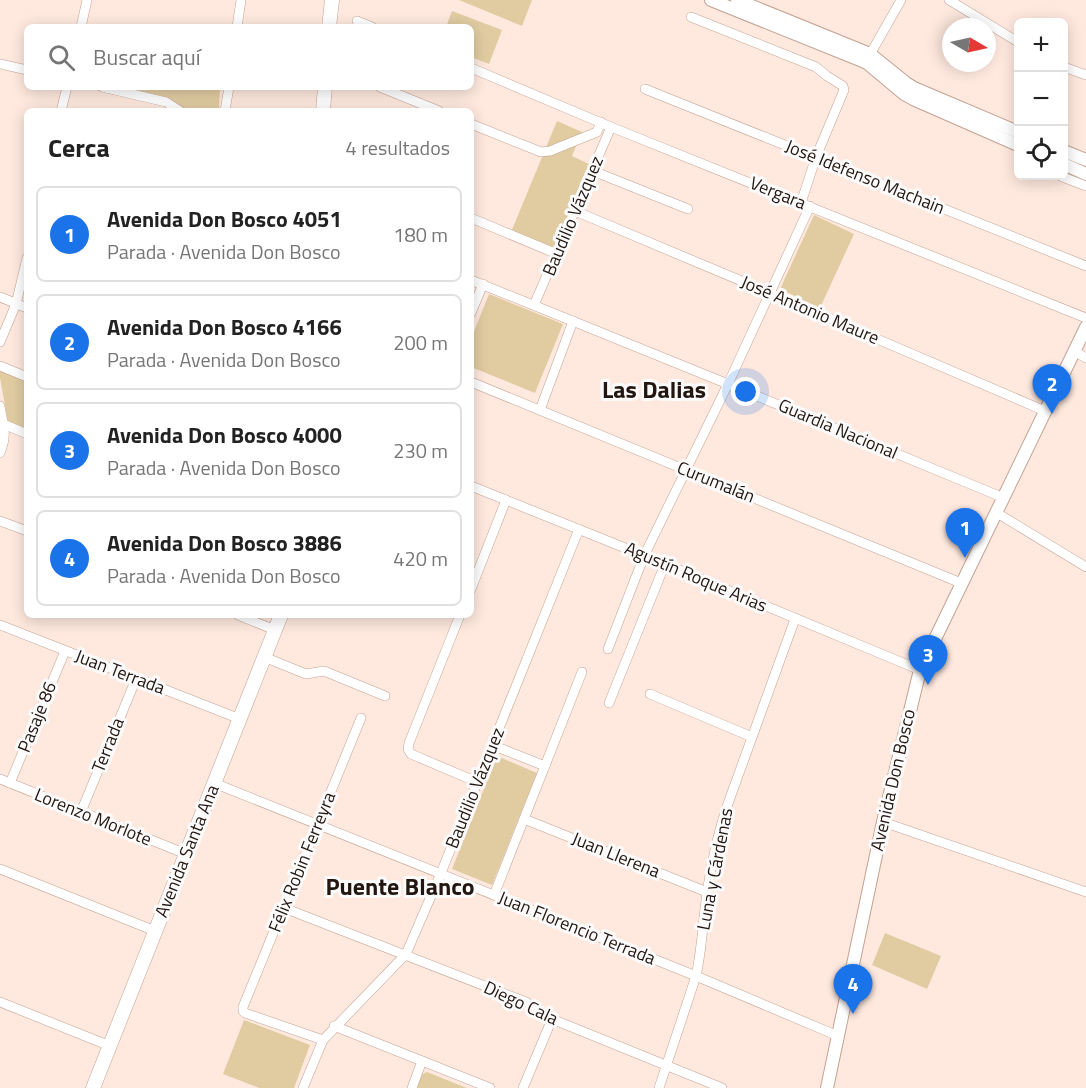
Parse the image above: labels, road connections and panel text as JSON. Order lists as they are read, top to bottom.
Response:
{
  "streets": {
    "main road": ["Avenida Don Bosco", "Avenida Santa Ana"],
    "street": [
      "José Idefenso Machain",
      "Vergara",
      "Baudilio Vázquez",
      "José Antonio Maure",
      "Guardia Nacional",
      "Curumalán",
      "Agustín Roque Arias",
      "Juan Terrada",
      "Pasaje 86",
      "Terrada",
      "Lorenzo Morlote",
      "Juan Llerena",
      "Félix Robin Ferreyra",
      "Luna y Cárdenas",
      "Juan Florencio Terrada",
      "Diego Cala"
    ]
  },
  "crossings": [
    ["Vergara", "Baudilio Vázquez"],
    ["Baudilio Vázquez", "José Antonio Maure"],
    ["Baudilio Vázquez", "Guardia Nacional"],
    ["Baudilio Vázquez", "Agustín Roque Arias"],
    ["Baudilio Vázquez", "Félix Robin Ferreyra"],
    ["Baudilio Vázquez", "Juan Florencio Terrada"],
    ["Baudilio Vázquez", "Diego Cala"],
    ["José Antonio Maure", "Avenida Don Bosco"],
    ["Guardia Nacional", "Avenida Don Bosco"],
    ["Curumalán", "Avenida Don Bosco"],
    ["Agustín Roque Arias", "Avenida Don Bosco"],
    ["Agustín Roque Arias", "Luna y Cárdenas"],
    ["Juan Terrada", "Pasaje 86"],
    ["Juan Terrada", "Terrada"],
    ["Juan Terrada", "Avenida Santa Ana"],
    ["Pasaje 86", "Lorenzo Morlote"],
    ["Terrada", "Lorenzo Morlote"],
    ["Avenida Don Bosco", "Juan Florencio Terrada"],
    ["Lorenzo Morlote", "Avenida Santa Ana"],
    ["Avenida Santa Ana", "Juan Florencio Terrada"],
    ["Juan Llerena", "Luna y Cárdenas"],
    ["Félix Robin Ferreyra", "Juan Florencio Terrada"],
    ["Félix Robin Ferreyra", "Diego Cala"],
    ["Luna y Cárdenas", "Juan Florencio Terrada"],
    ["Luna y Cárdenas", "Diego Cala"]
  ],
  "districts": ["Las Dalias", "Puente Blanco"],
  "north": "right",
  "page": {
    "map_buttons": ["+", "−"],
    "search": "Buscar aquí",
    "heading": ["Cerca", "4 resultados"],
    "list": [
      {
        "mark": "1",
        "name": "Avenida Don Bosco 4051",
        "note": "Parada · Avenida Don Bosco",
        "value": "180 m"
      },
      {
        "mark": "2",
        "name": "Avenida Don Bosco 4166",
        "note": "Parada · Avenida Don Bosco",
        "value": "200 m"
      },
      {
        "mark": "3",
        "name": "Avenida Don Bosco 4000",
        "note": "Parada · Avenida Don Bosco",
        "value": "230 m"
      },
      {
        "mark": "4",
        "name": "Avenida Don Bosco 3886",
        "note": "Parada · Avenida Don Bosco",
        "value": "420 m"
      }
    ],
    "pins": [
      "2",
      "1",
      "3",
      "4"
    ]
  }
}
